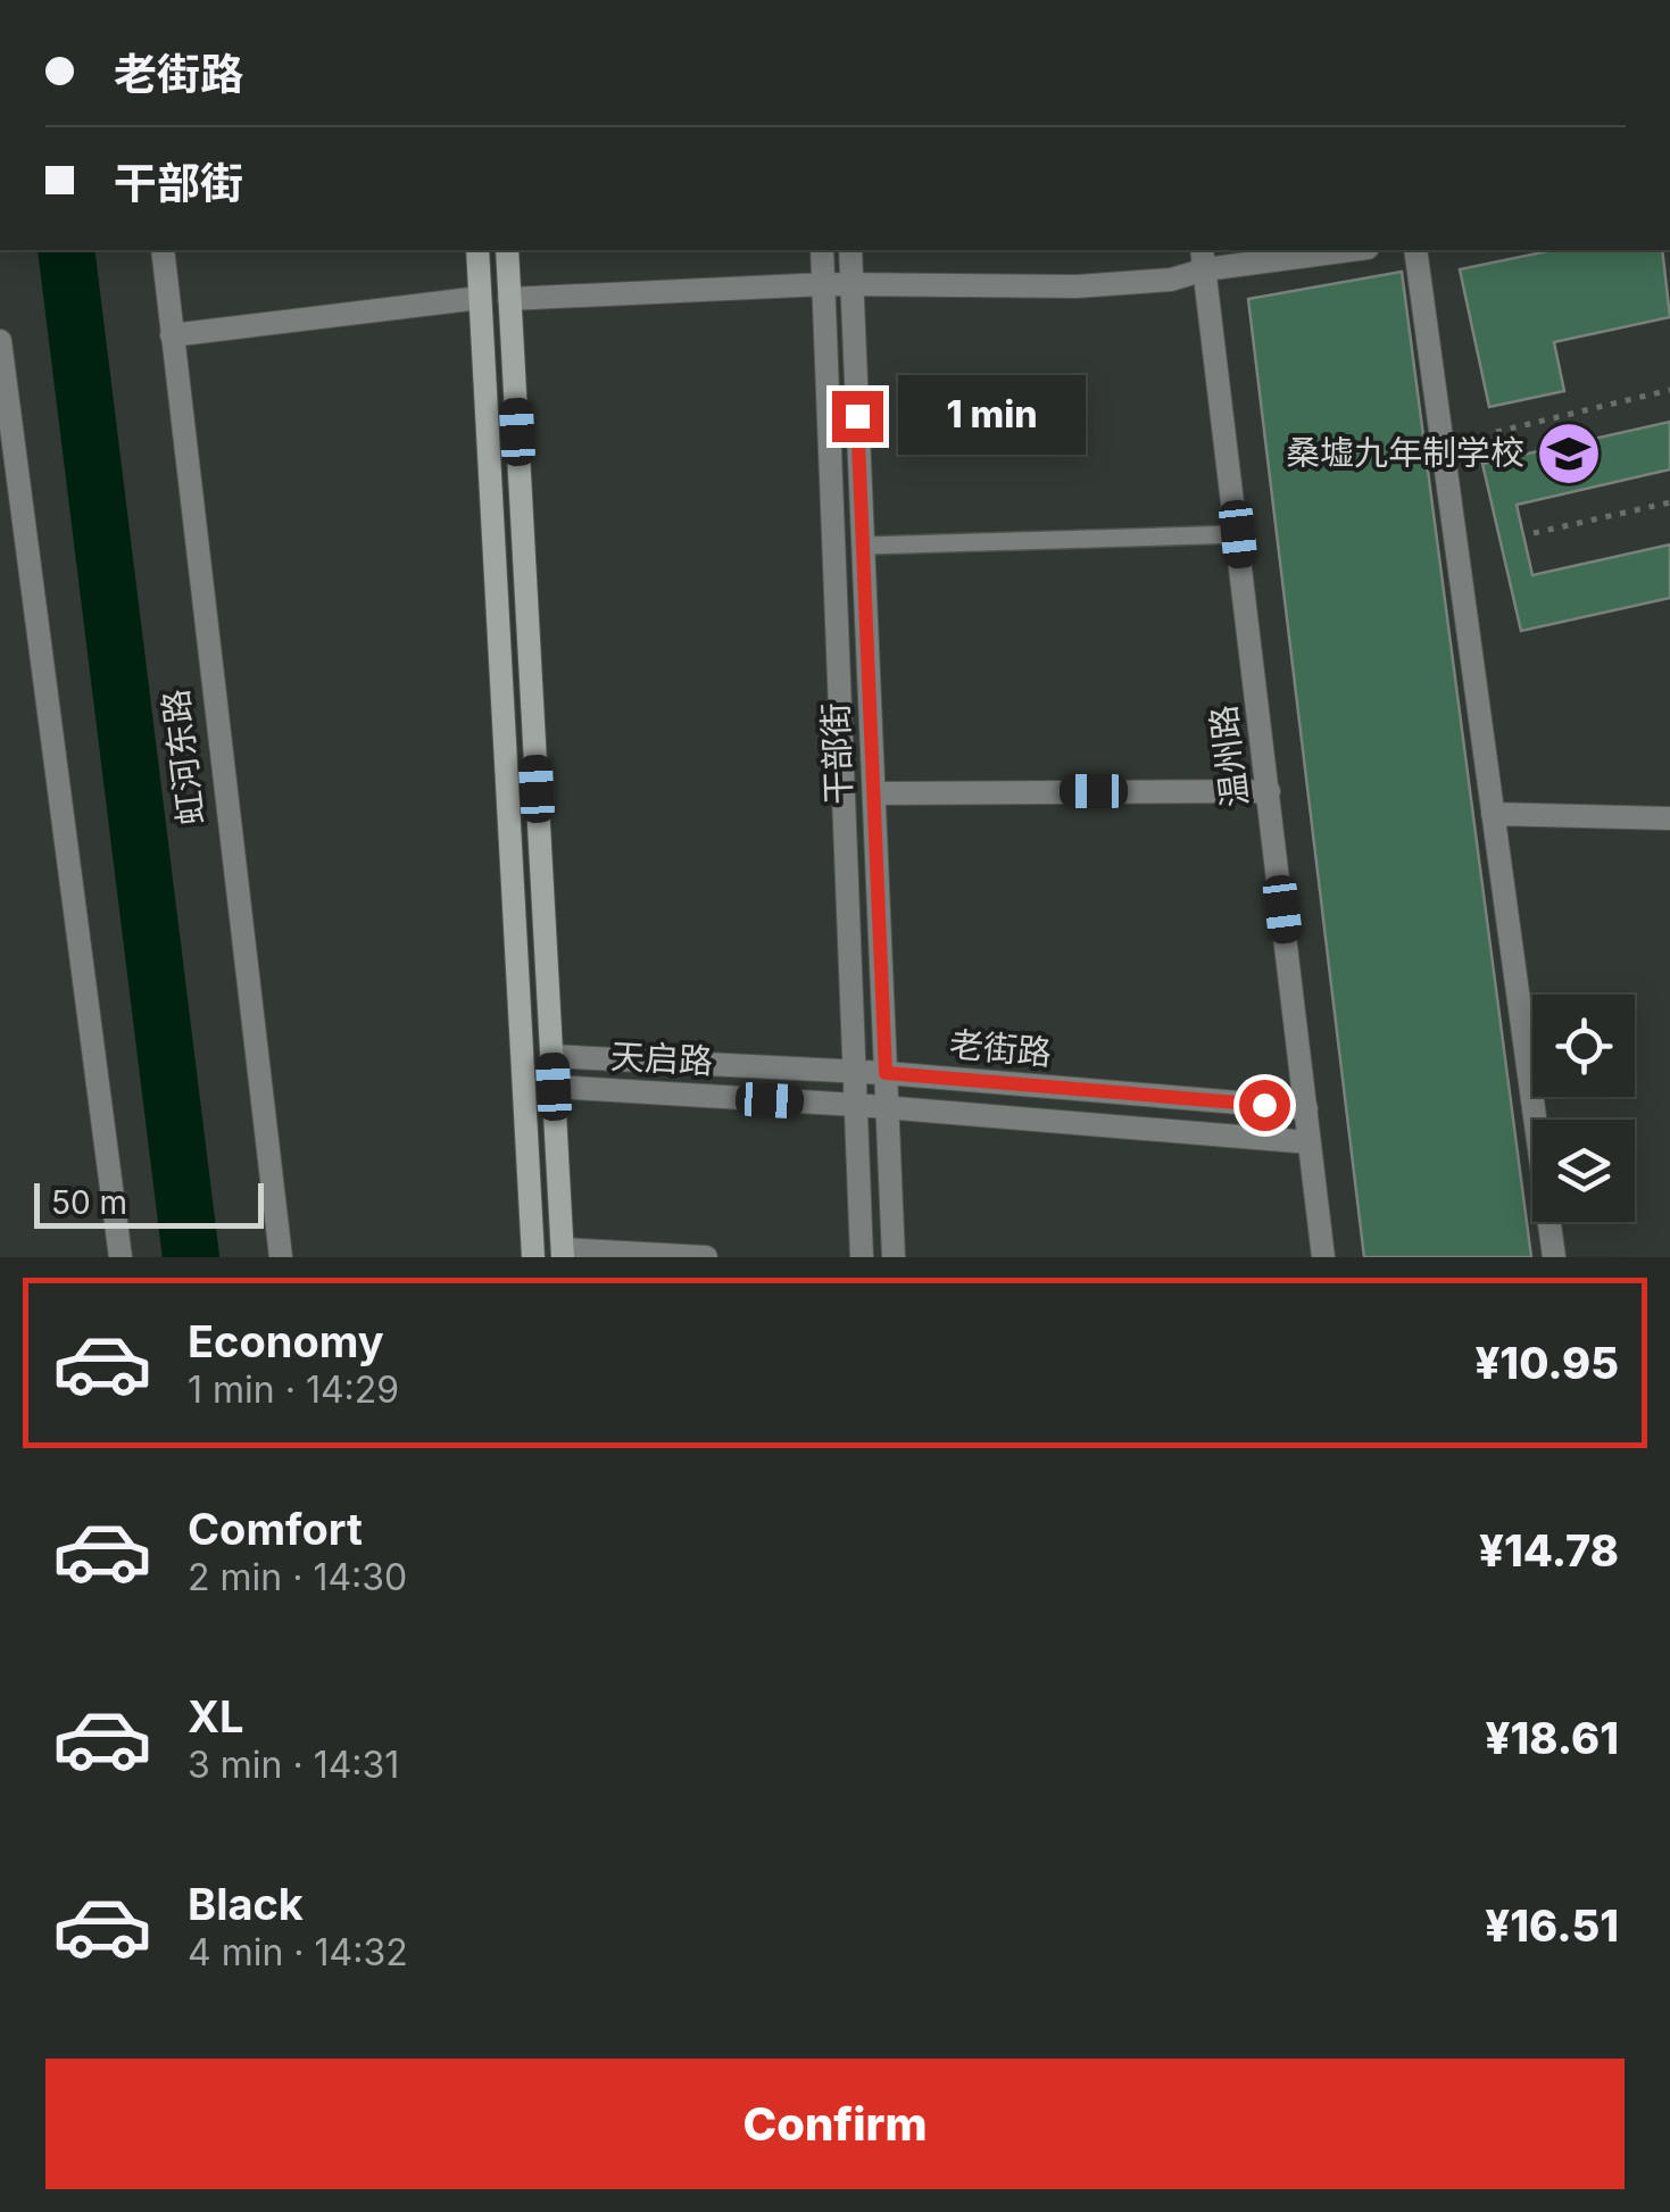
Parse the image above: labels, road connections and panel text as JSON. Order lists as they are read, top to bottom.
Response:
{
  "streets": {
    "street": [
      "干部街",
      "温州路",
      "虹河东路",
      "老街路",
      "天启路"
    ]
  },
  "crossings": [
    ["干部街", "老街路"],
    ["干部街", "天启路"],
    ["温州路", "老街路"],
    ["温州路", "天启路"]
  ],
  "places": {
    "school or university": ["桑墟九年制学校"]
  },
  "scale_bar": "50 m",
  "page": {
    "banner": ["老街路", "干部街"],
    "bubble": "1 min",
    "scale": "50 m",
    "list": [
      {
        "name": "Economy",
        "note": "1 min · 14:29",
        "value": "¥10.95"
      },
      {
        "name": "Comfort",
        "note": "2 min · 14:30",
        "value": "¥14.78"
      },
      {
        "name": "XL",
        "note": "3 min · 14:31",
        "value": "¥18.61"
      },
      {
        "name": "Black",
        "note": "4 min · 14:32",
        "value": "¥16.51"
      }
    ],
    "buttons": "Confirm"
  }
}
